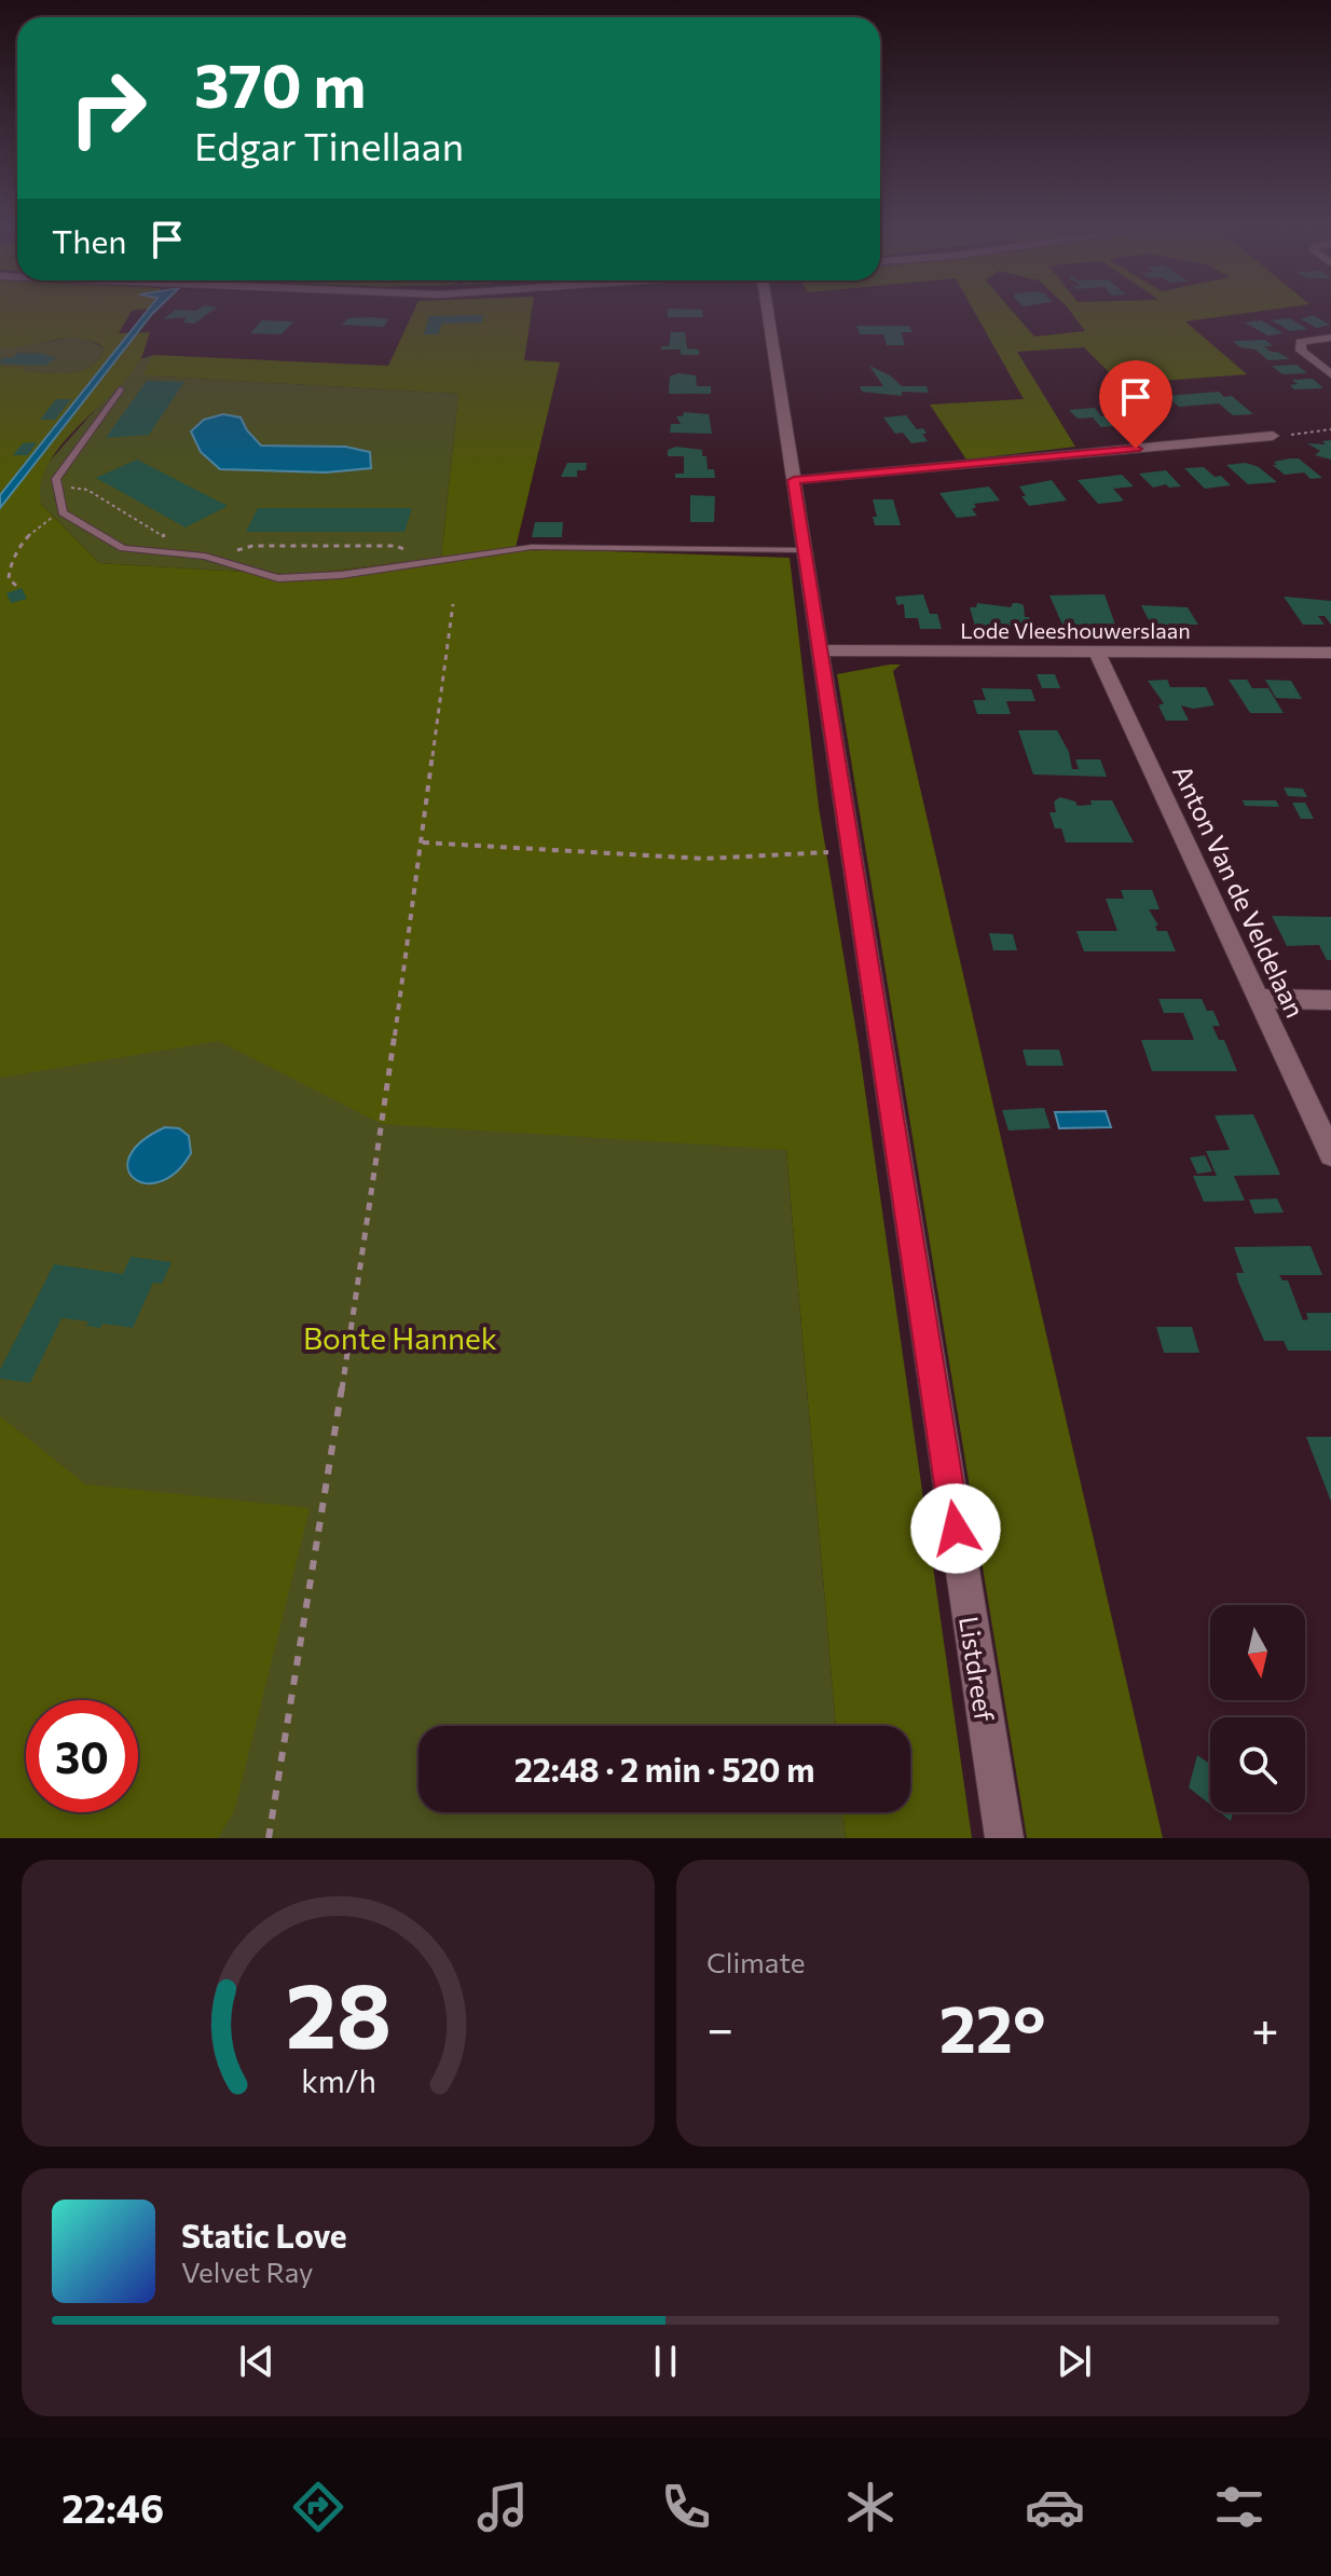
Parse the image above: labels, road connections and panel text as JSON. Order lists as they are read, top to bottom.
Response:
{
  "streets": {
    "street": ["Lode Vleeshouwerslaan", "Anton Van de Veldelaan", "Listdreef"]
  },
  "crossings": [
    ["Lode Vleeshouwerslaan", "Anton Van de Veldelaan"],
    ["Lode Vleeshouwerslaan", "Listdreef"]
  ],
  "parks": ["Bonte Hannek"],
  "north": "bottom",
  "page": {
    "turn": ["370 m", "Edgar Tinellaan"],
    "then": "Then",
    "limit": "30",
    "trip": "22:48 · 2 min · 520 m",
    "tile": "Climate",
    "heat": ["−", "22°", "+"],
    "song": ["Static Love", "Velvet Ray"],
    "tabs": "22:46",
    "gauge": ["28", "km/h"]
  }
}
